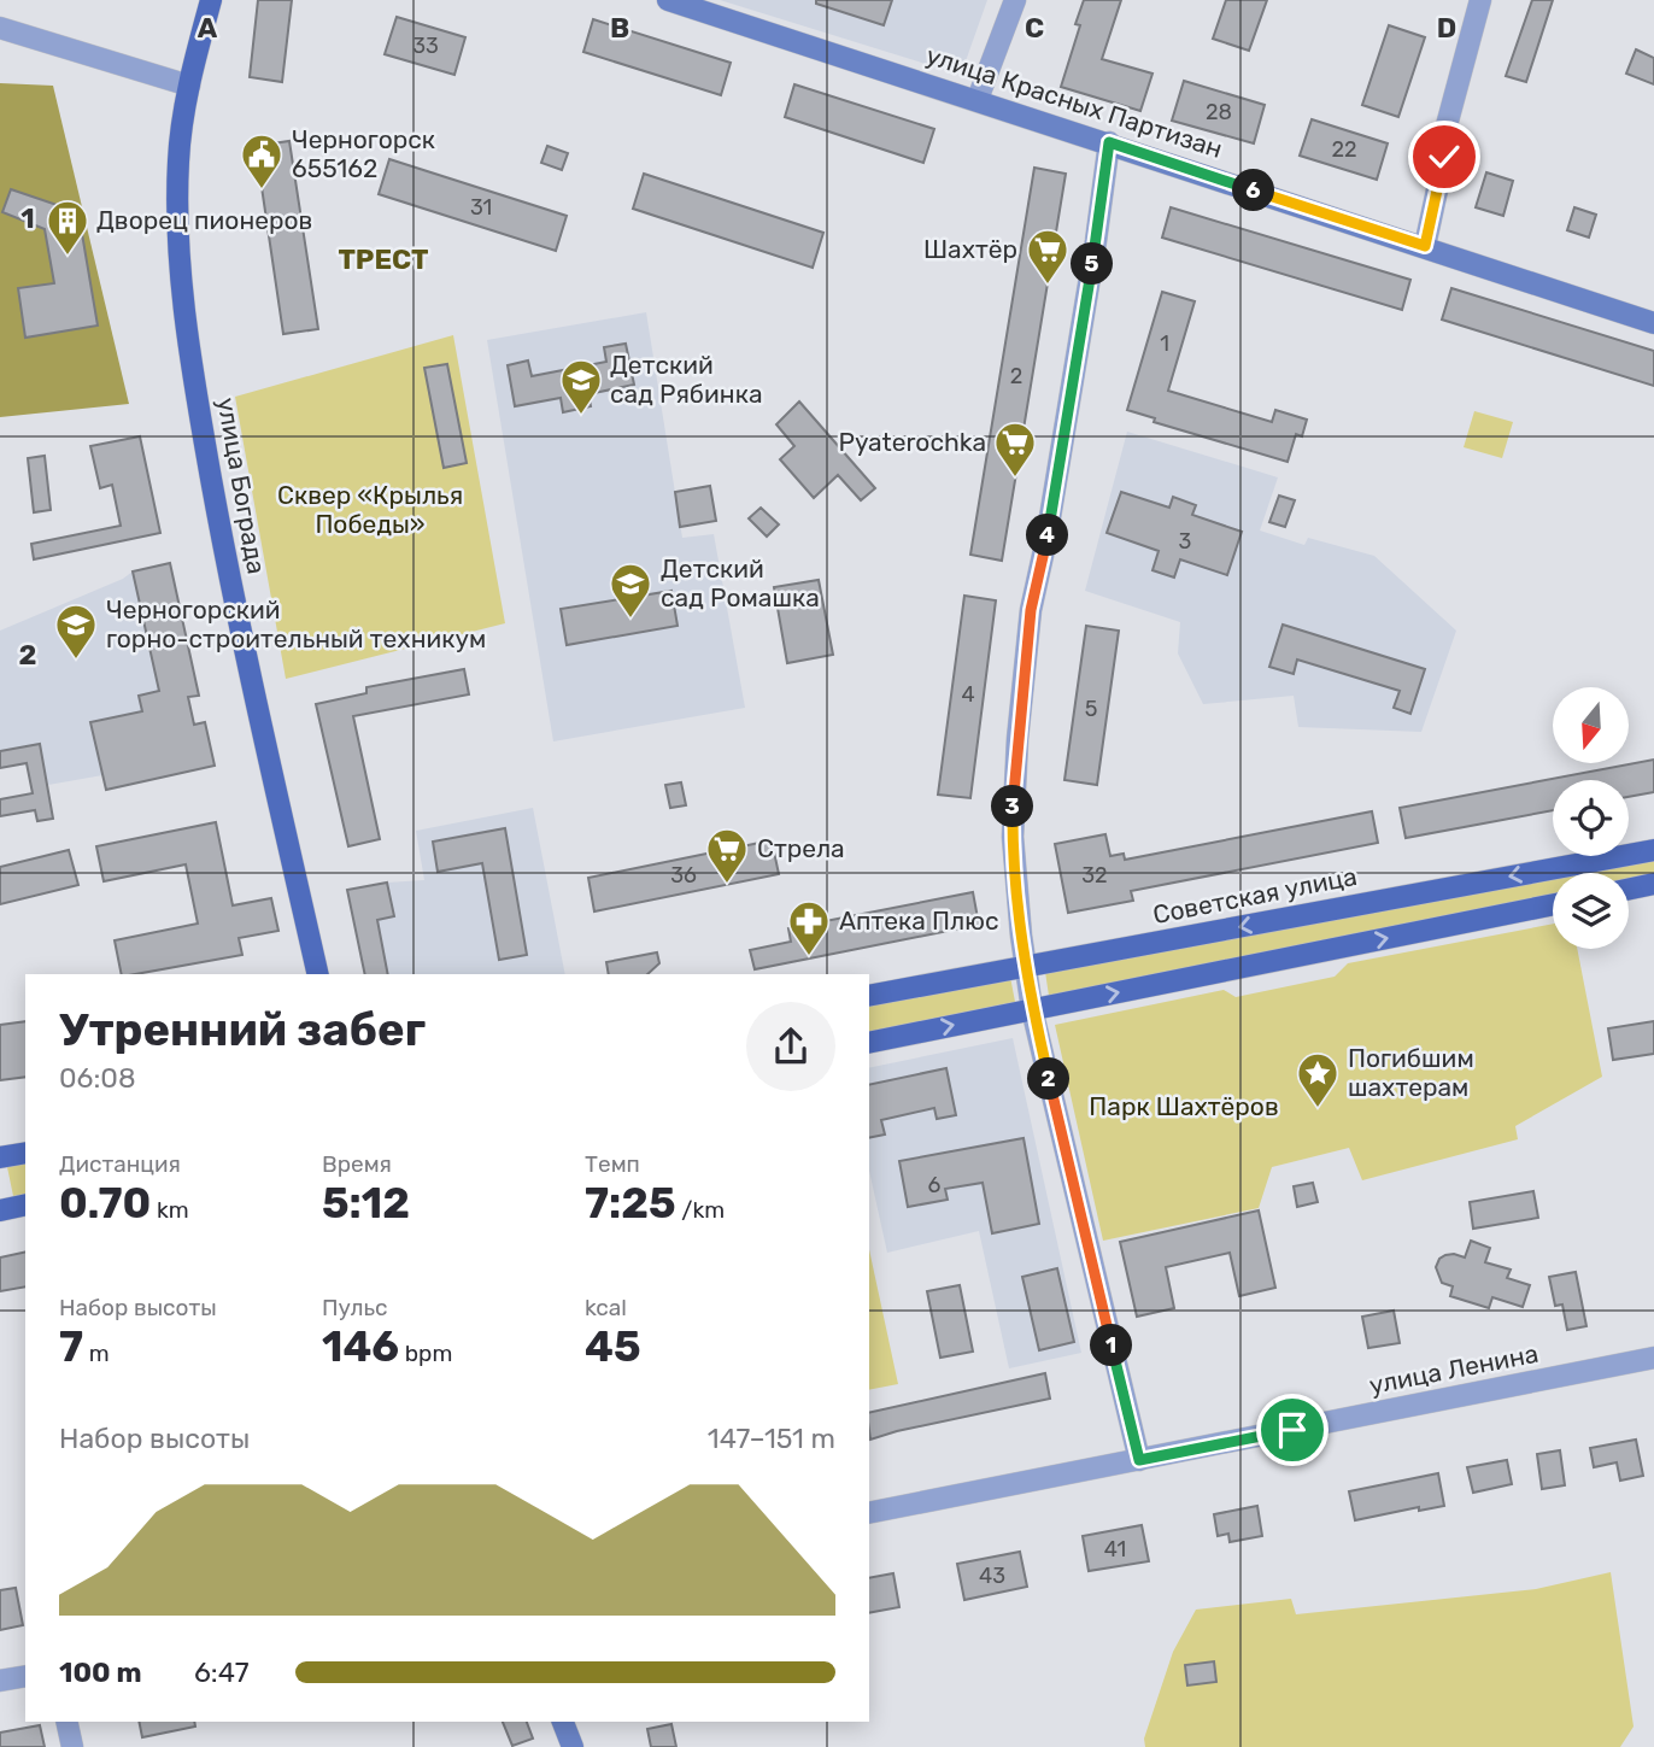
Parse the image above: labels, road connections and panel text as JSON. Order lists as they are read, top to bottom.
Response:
{
  "streets": {
    "main road": ["улица Красных Партизан", "улица Бограда", "Советская улица"],
    "street": ["улица Ленина"]
  },
  "districts": ["ТРЕСТ"],
  "parks": ["Сквер «Крылья Победы»", "Парк Шахтёров"],
  "places": {
    "public building": ["Черногорск 655162"],
    "building": ["Дворец пионеров"],
    "supermarket": ["Шахтёр", "Pyaterochka", "Стрела"],
    "school or university": ["Детский сад Рябинка", "Детский сад Ромашка", "Черногорский горно-строительный техникум"],
    "pharmacy": ["Аптека Плюс"],
    "place": ["Погибшим шахтерам"]
  },
  "house_numbers": [
    "33",
    "28",
    "22",
    "31",
    "1",
    "2",
    "3",
    "4",
    "5",
    "36",
    "32",
    "6",
    "41",
    "43"
  ],
  "north": "bottom",
  "page": {
    "pins": [
      "6",
      "5",
      "4",
      "3",
      "2",
      "1"
    ],
    "heading": ["Утренний забег", "06:08"],
    "stats": [
      ["Дистанция", "0.70 km"],
      ["Время", "5:12"],
      ["Темп", "7:25 /km"],
      ["Набор высоты", "7 m"],
      ["Пульс", "146 bpm"],
      ["kcal", "45"]
    ],
    "chart": ["Набор высоты", "147–151 m"],
    "list": [
      {
        "name": "100 m",
        "note": "6:47"
      }
    ]
  },
  "grid": {
    "columns": [
      "A",
      "B",
      "C",
      "D"
    ],
    "rows": ["1", "2"]
  }
}
